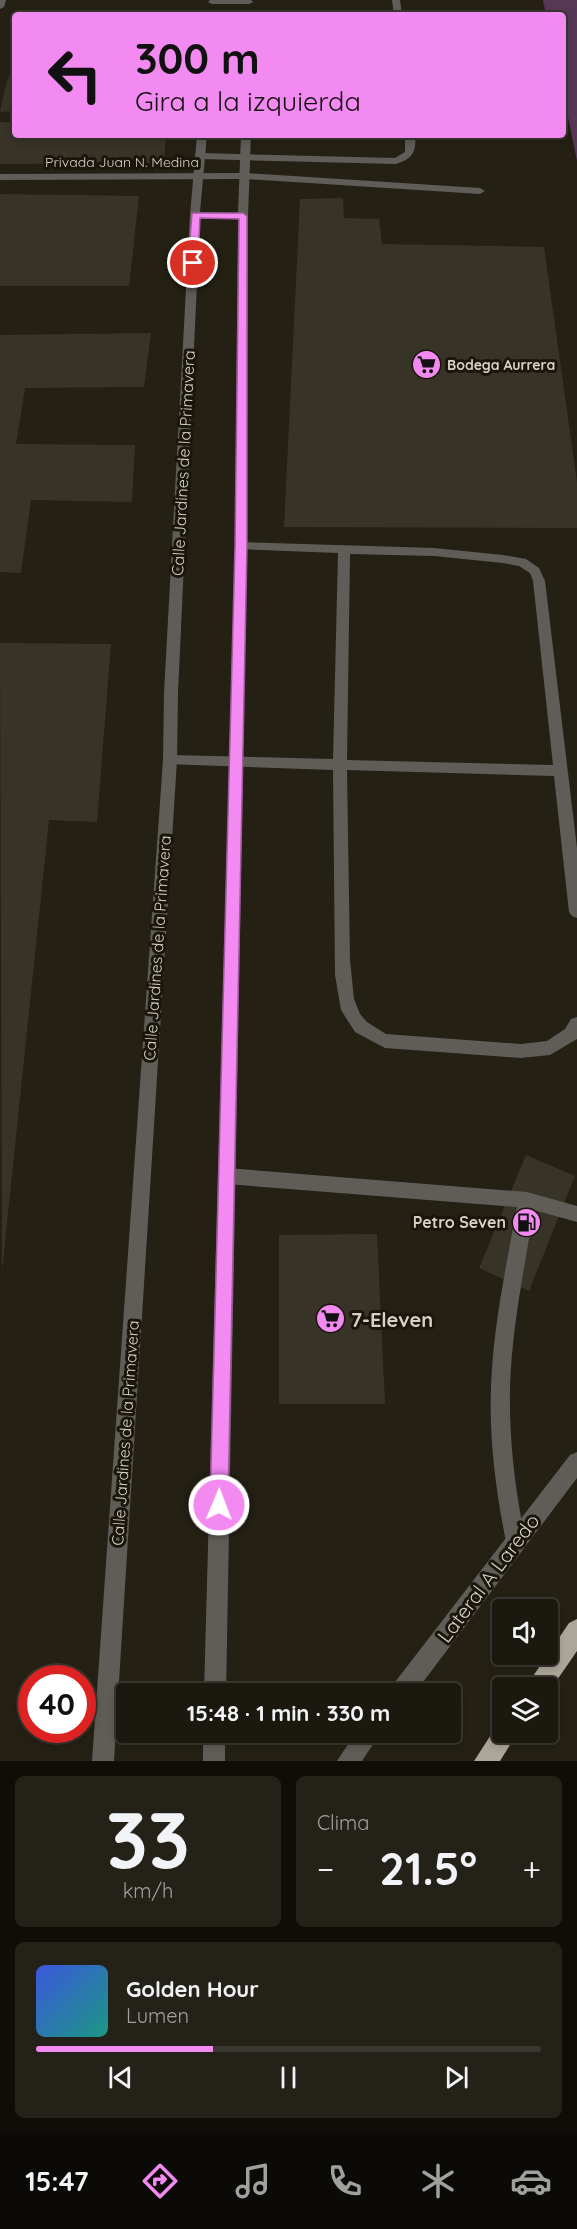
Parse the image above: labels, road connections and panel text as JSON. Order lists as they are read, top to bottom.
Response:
{
  "streets": {
    "street": ["Privada Juan N. Medina", "Calle Jardines de la Primavera", "Lateral A Laredo"]
  },
  "crossings": [
    ["Privada Juan N. Medina", "Calle Jardines de la Primavera"]
  ],
  "places": {
    "supermarket": ["Bodega Aurrera", "7-Eleven"],
    "fuel station": ["Petro Seven"]
  },
  "page": {
    "turn": ["300 m", "Gira a la izquierda"],
    "limit": "40",
    "trip": "15:48 · 1 min · 330 m",
    "tile": [
      ["33", "km/h"],
      "Clima"
    ],
    "heat": ["−", "21.5°", "+"],
    "song": ["Golden Hour", "Lumen"],
    "tabs": "15:47"
  }
}
